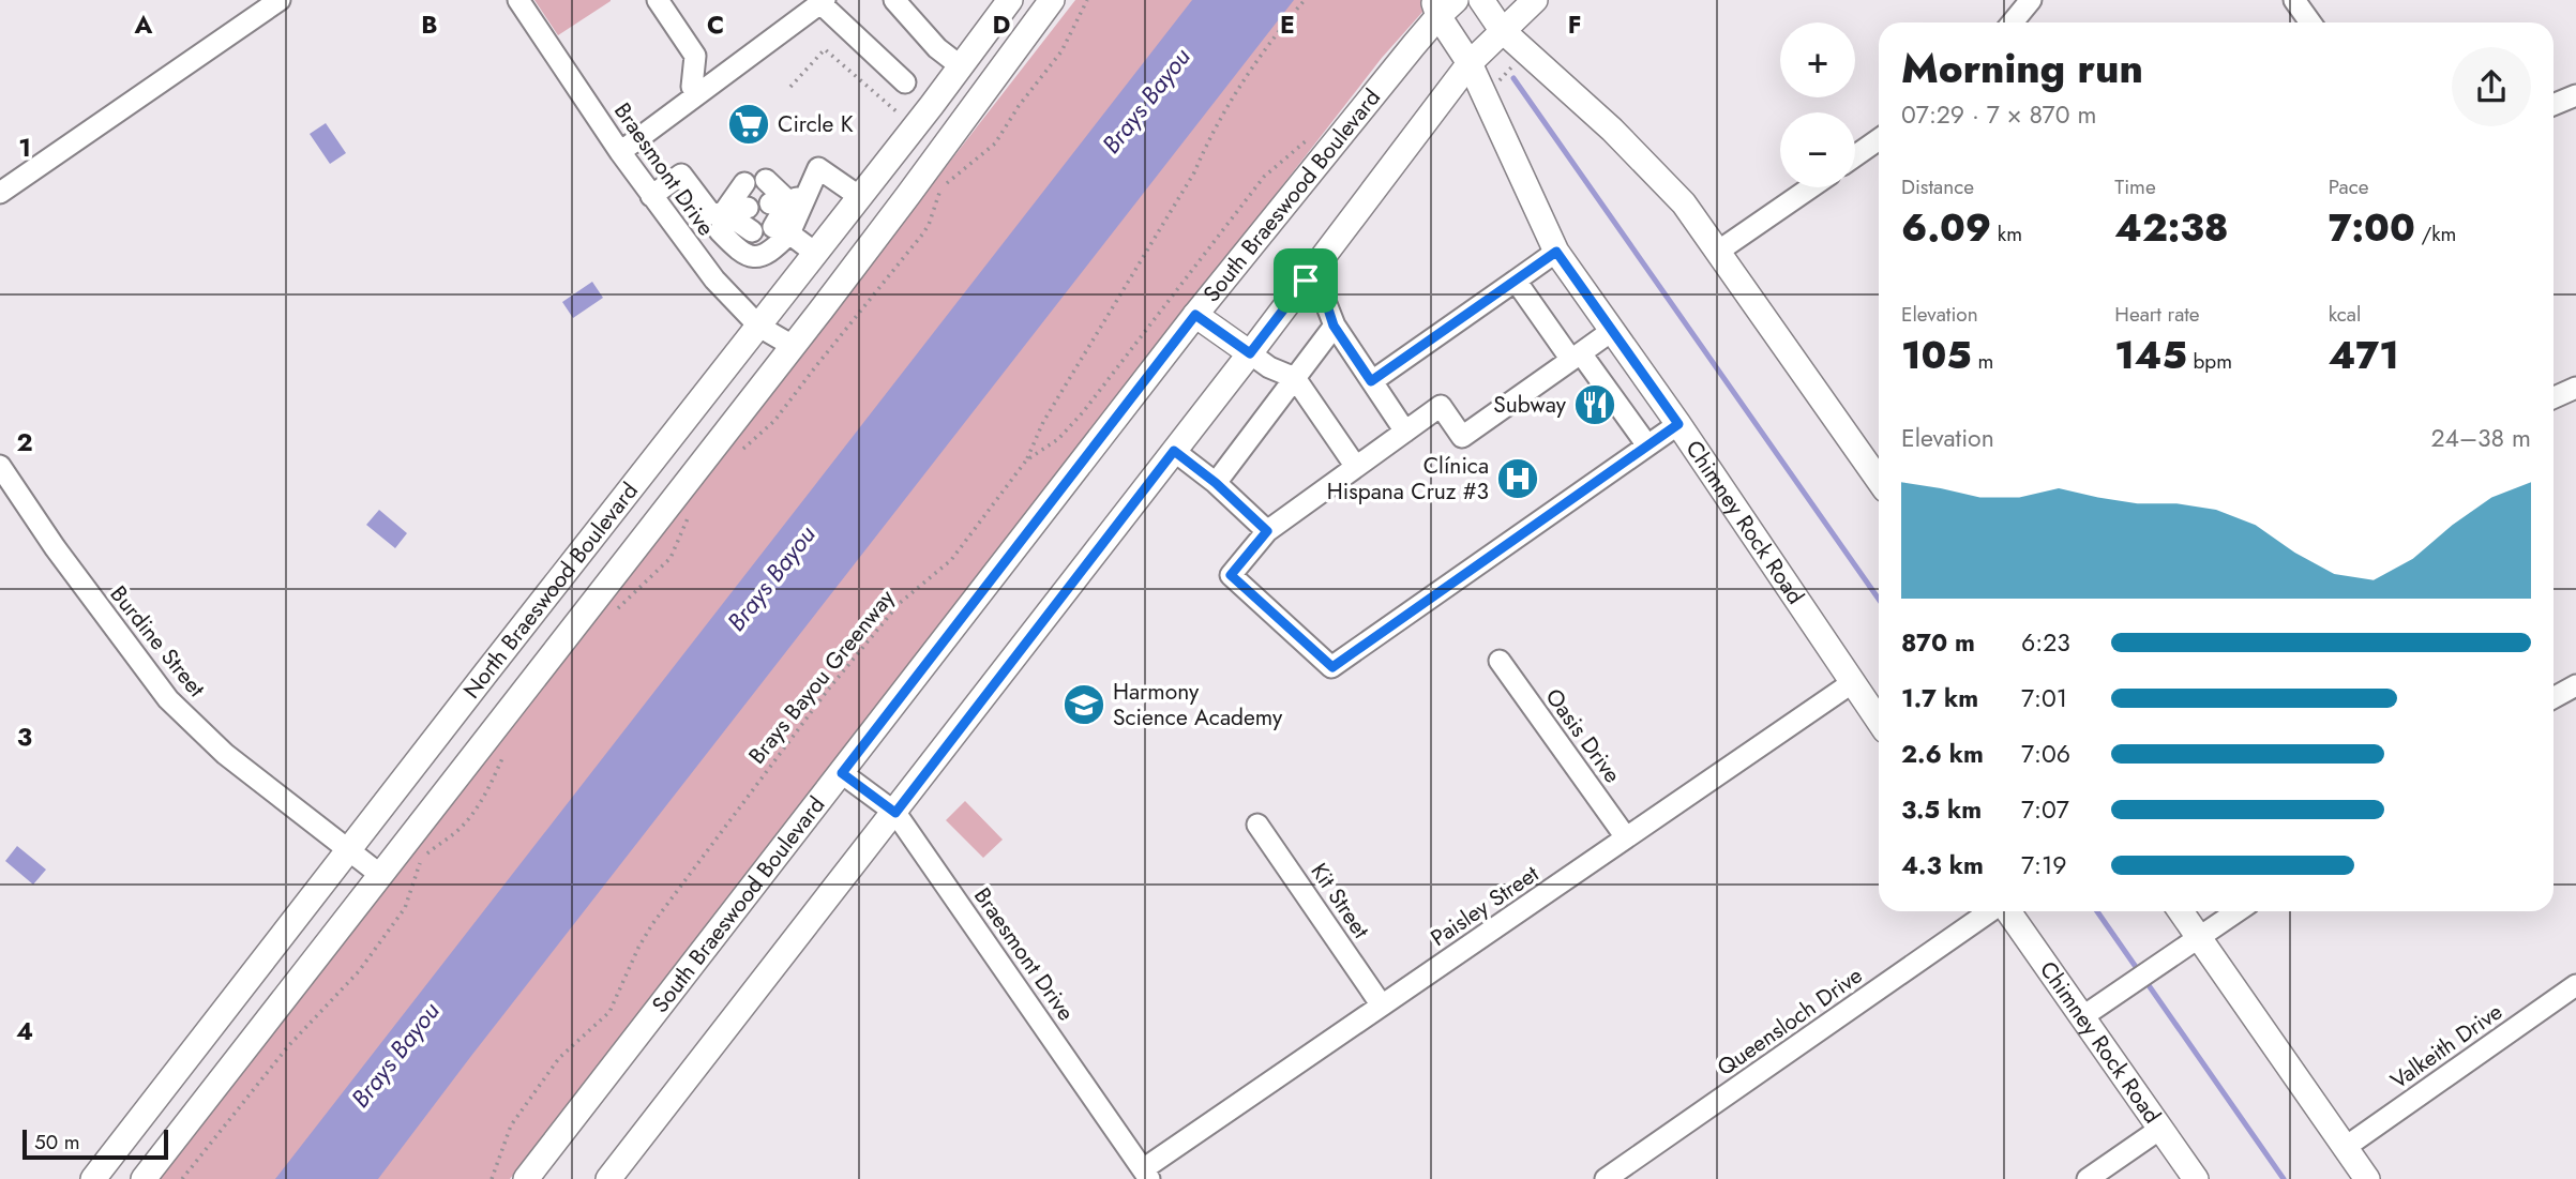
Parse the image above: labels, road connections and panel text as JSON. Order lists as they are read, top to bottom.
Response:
{
  "streets": {
    "main road": ["South Braeswood Boulevard", "Chimney Rock Road", "North Braeswood Boulevard"],
    "street": [
      "Braesmont Drive",
      "Burdine Street",
      "Oasis Drive",
      "Kit Street",
      "Paisley Street",
      "Queensloch Drive",
      "Valkeith Drive"
    ],
    "path": ["Brays Bayou Greenway"]
  },
  "crossings": [
    ["Braesmont Drive", "South Braeswood Boulevard"],
    ["Braesmont Drive", "North Braeswood Boulevard"],
    ["Braesmont Drive", "Paisley Street"],
    ["South Braeswood Boulevard", "Chimney Rock Road"],
    ["Chimney Rock Road", "Paisley Street"],
    ["North Braeswood Boulevard", "Burdine Street"],
    ["Oasis Drive", "Paisley Street"],
    ["Kit Street", "Paisley Street"]
  ],
  "water": ["Brays Bayou"],
  "places": {
    "supermarket": ["Circle K"],
    "restaurant": ["Subway"],
    "hospital": ["Clínica Hispana Cruz #3"],
    "school or university": ["Harmony Science Academy"]
  },
  "scale_bar": "50 m",
  "page": {
    "map_buttons": ["+", "−"],
    "heading": ["Morning run", "07:29 · 7 × 870 m"],
    "stats": [
      ["Distance", "6.09 km"],
      ["Time", "42:38"],
      ["Pace", "7:00 /km"],
      ["Elevation", "105 m"],
      ["Heart rate", "145 bpm"],
      ["kcal", "471"]
    ],
    "chart": ["Elevation", "24–38 m"],
    "list": [
      {
        "name": "870 m",
        "note": "6:23"
      },
      {
        "name": "1.7 km",
        "note": "7:01"
      },
      {
        "name": "2.6 km",
        "note": "7:06"
      },
      {
        "name": "3.5 km",
        "note": "7:07"
      },
      {
        "name": "4.3 km",
        "note": "7:19"
      }
    ],
    "scale": "50 m"
  },
  "grid": {
    "columns": [
      "A",
      "B",
      "C",
      "D",
      "E",
      "F"
    ],
    "rows": [
      "1",
      "2",
      "3",
      "4"
    ]
  }
}
